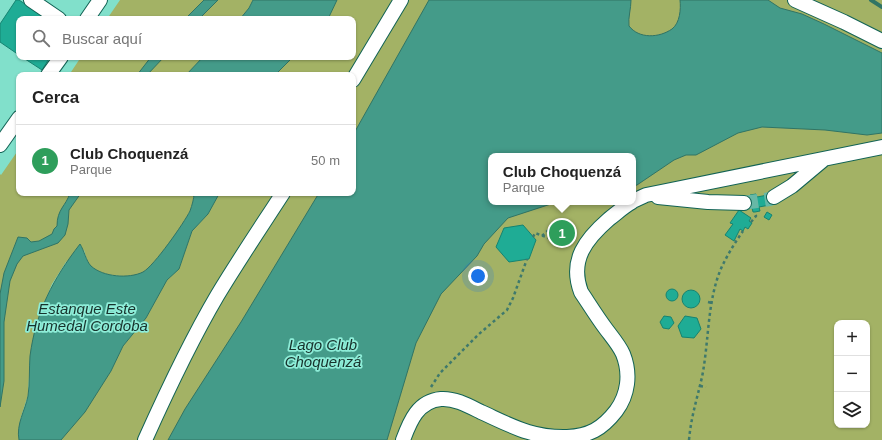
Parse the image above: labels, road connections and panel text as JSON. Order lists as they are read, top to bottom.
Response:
{
  "water": ["Estanque Este Humedal Cordoba", "Lago Club Choquenzá"],
  "page": {
    "search": "Buscar aquí",
    "heading": "Cerca",
    "list": [
      {
        "mark": "1",
        "name": "Club Choquenzá",
        "note": "Parque",
        "value": "50 m"
      }
    ],
    "popup": ["Club Choquenzá", "Parque"],
    "pins": "1",
    "map_buttons": ["+", "−"]
  }
}
